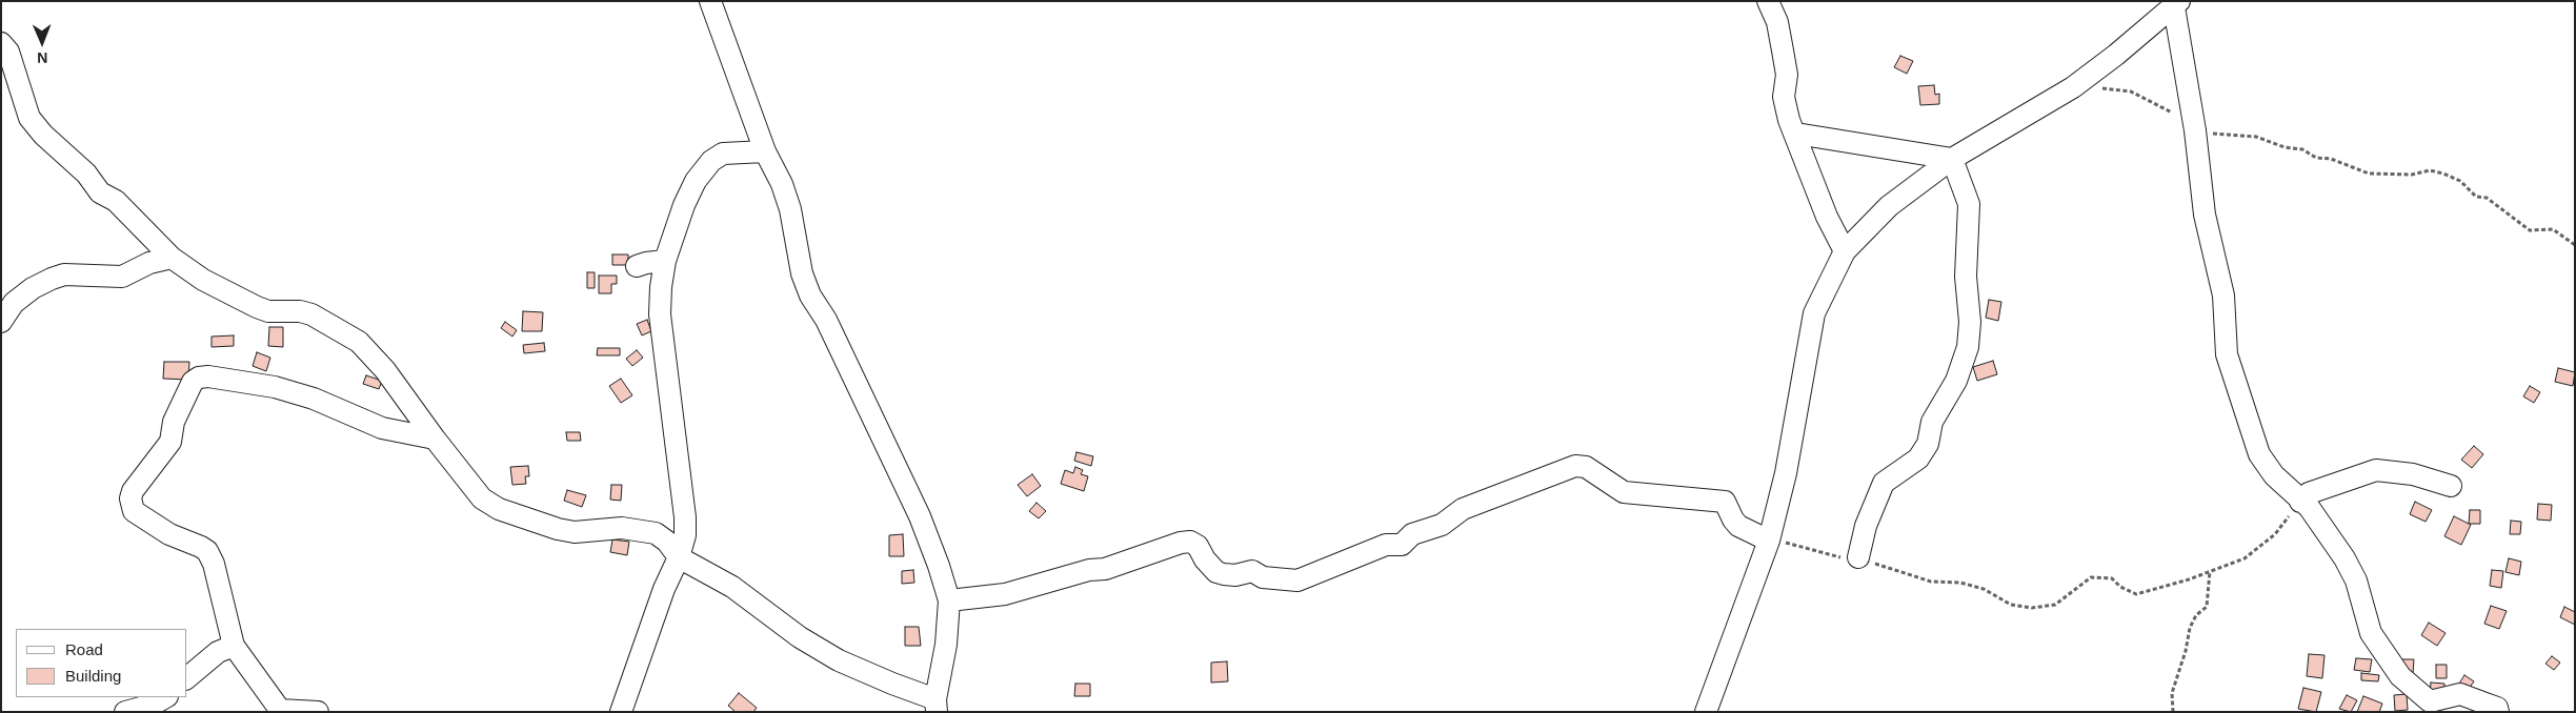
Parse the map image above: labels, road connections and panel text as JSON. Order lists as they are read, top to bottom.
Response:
{
  "legend": ["Road", "Building"],
  "north": "bottom"
}
